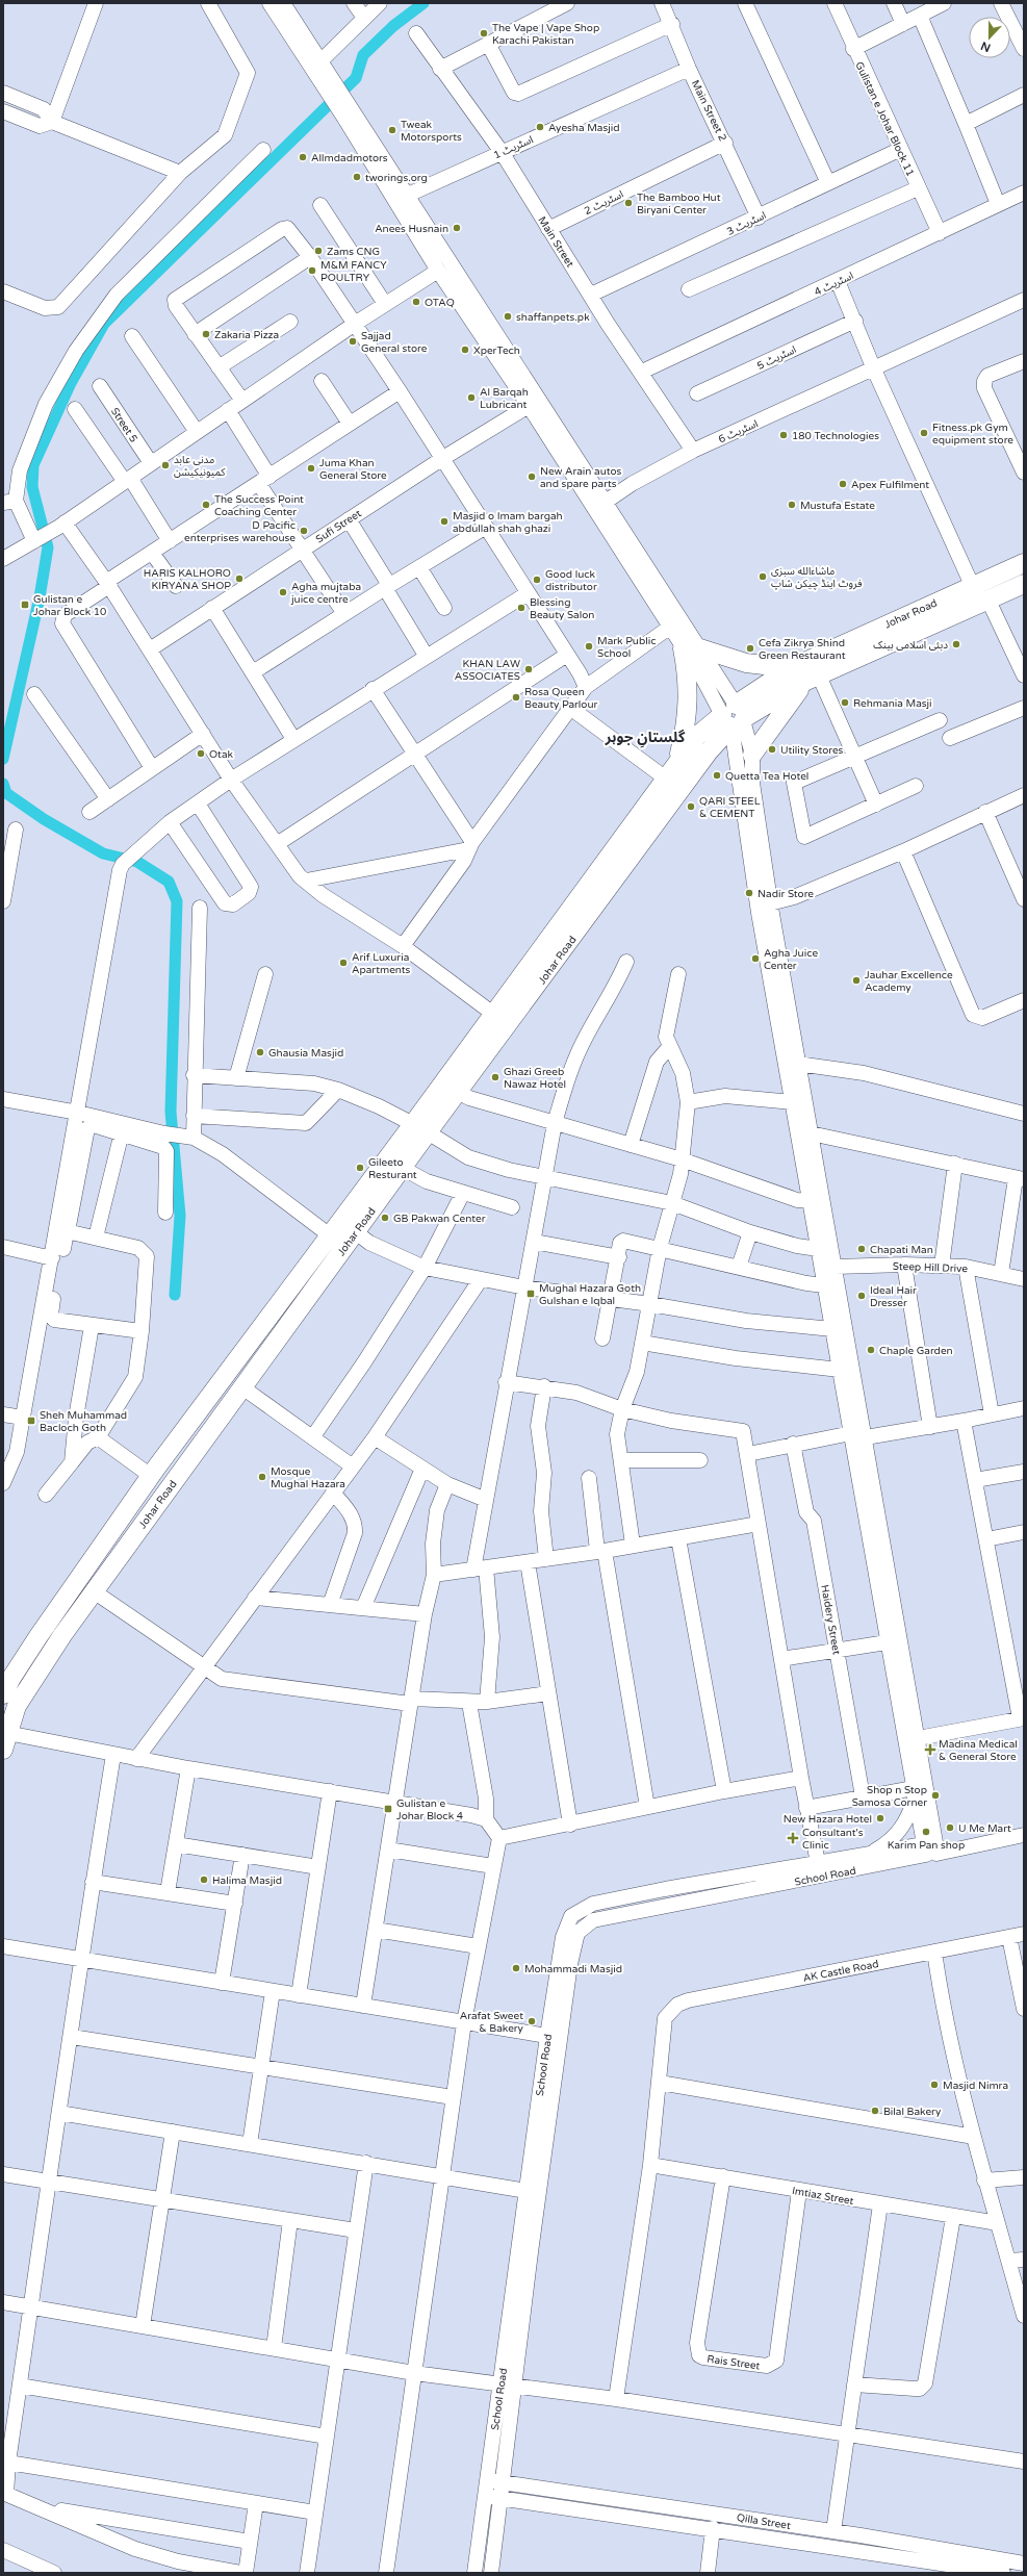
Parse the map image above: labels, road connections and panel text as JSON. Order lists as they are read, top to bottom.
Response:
{
  "streets": {
    "main road": ["Johar Road"],
    "street": [
      "Main Street 2",
      "Gulistan e Johar Block 11",
      "اسٹریٹ 1",
      "اسٹریٹ 2",
      "اسٹریٹ 3",
      "Main Street",
      "اسٹریٹ 4",
      "اسٹریٹ 5",
      "Street 5",
      "اسٹریٹ 6",
      "Sufi Street",
      "Steep Hill Drive",
      "Haidery Street",
      "School Road",
      "AK Castle Road",
      "Imtiaz Street",
      "Rais Street",
      "Qilla Street"
    ]
  },
  "crossings": [
    ["Main Street 2", "اسٹریٹ 1"],
    ["Main Street 2", "اسٹریٹ 2"],
    ["Main Street 2", "اسٹریٹ 3"],
    ["Gulistan e Johar Block 11", "اسٹریٹ 3"],
    ["Gulistan e Johar Block 11", "اسٹریٹ 4"],
    ["اسٹریٹ 1", "Main Street"],
    ["اسٹریٹ 2", "Main Street"],
    ["اسٹریٹ 3", "Main Street"],
    ["Main Street", "اسٹریٹ 4"],
    ["Main Street", "اسٹریٹ 6"],
    ["School Road", "Qilla Street"],
    ["Imtiaz Street", "Rais Street"]
  ],
  "districts": ["گلستانِ جوہر"],
  "places": {
    "other": [
      "The Vape | Vape Shop Karachi Pakistan",
      "Ayesha Masjid",
      "Tweak Motorsports",
      "AlImdadmotors",
      "tworings.org",
      "The Bamboo Hut Biryani Center",
      "Anees Husnain",
      "Zams CNG",
      "M&M FANCY POULTRY",
      "OTAQ",
      "shaffanpets.pk",
      "Zakaria Pizza",
      "Sajjad General store",
      "XperTech",
      "Al Barqah Lubricant",
      "Fitness.pk Gym equipment store",
      "180 Technologies",
      "مدنی عابد کمیونیکیشن",
      "Juma Khan General Store",
      "New Arain autos and spare parts",
      "Apex Fulfilment",
      "The Success Point Coaching Center",
      "Mustufa Estate",
      "Masjid o Imam bargah abdullah shah ghazi",
      "D Pacific enterprises warehouse",
      "ماشاءالله سبزی فروٹ اینڈ چیکن شاپ",
      "HARIS KALHORO KIRYANA SHOP",
      "Good luck distributor",
      "Agha mujtaba juice centre",
      "Blessing Beauty Salon",
      "دبئی اسلامی بینک",
      "Mark Public School",
      "Cefa Zikrya Shind Green Restaurant",
      "KHAN LAW ASSOCIATES",
      "Rosa Queen Beauty Parlour",
      "Rehmania Masji",
      "Utility Stores",
      "Otak",
      "Quetta Tea Hotel",
      "QARI STEEL & CEMENT",
      "Nadir Store",
      "Agha Juice Center",
      "Arif Luxuria Apartments",
      "Jauhar Excellence Academy",
      "Ghausia Masjid",
      "Ghazi Greeb Nawaz Hotel",
      "Gileeto Resturant",
      "GB Pakwan Center",
      "Chapati Man",
      "Ideal Hair Dresser",
      "Chaple Garden",
      "Mosque Mughal Hazara",
      "Shop n Stop Samosa Corner",
      "New Hazara Hotel",
      "U Me Mart",
      "Karim Pan shop",
      "Halima Masjid",
      "Mohammadi Masjid",
      "Arafat Sweet & Bakery",
      "Masjid Nimra",
      "Bilal Bakery"
    ],
    "transit": [
      "Gulistan e Johar Block 10",
      "Mughal Hazara Goth Gulshan e Iqbal",
      "Sheh Muhammad Bacloch Goth",
      "Gulistan e Johar Block 4"
    ],
    "health": ["Madina Medical & General Store", "Consultant's Clinic"]
  },
  "north": "bottom"
}
